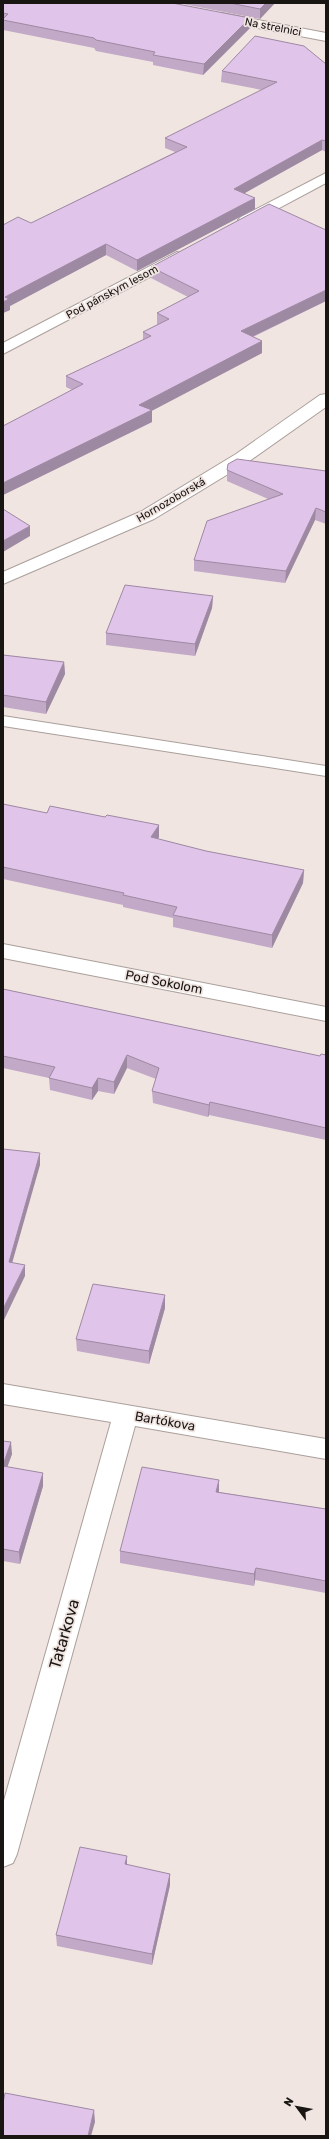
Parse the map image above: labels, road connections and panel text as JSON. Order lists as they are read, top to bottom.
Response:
{
  "streets": {
    "street": [
      "Na strelnici",
      "Pod pánskym lesom",
      "Hornozoborská",
      "Pod Sokolom",
      "Bartókova",
      "Tatarkova"
    ]
  },
  "crossings": [
    ["Bartókova", "Tatarkova"]
  ],
  "north": "top left"
}
